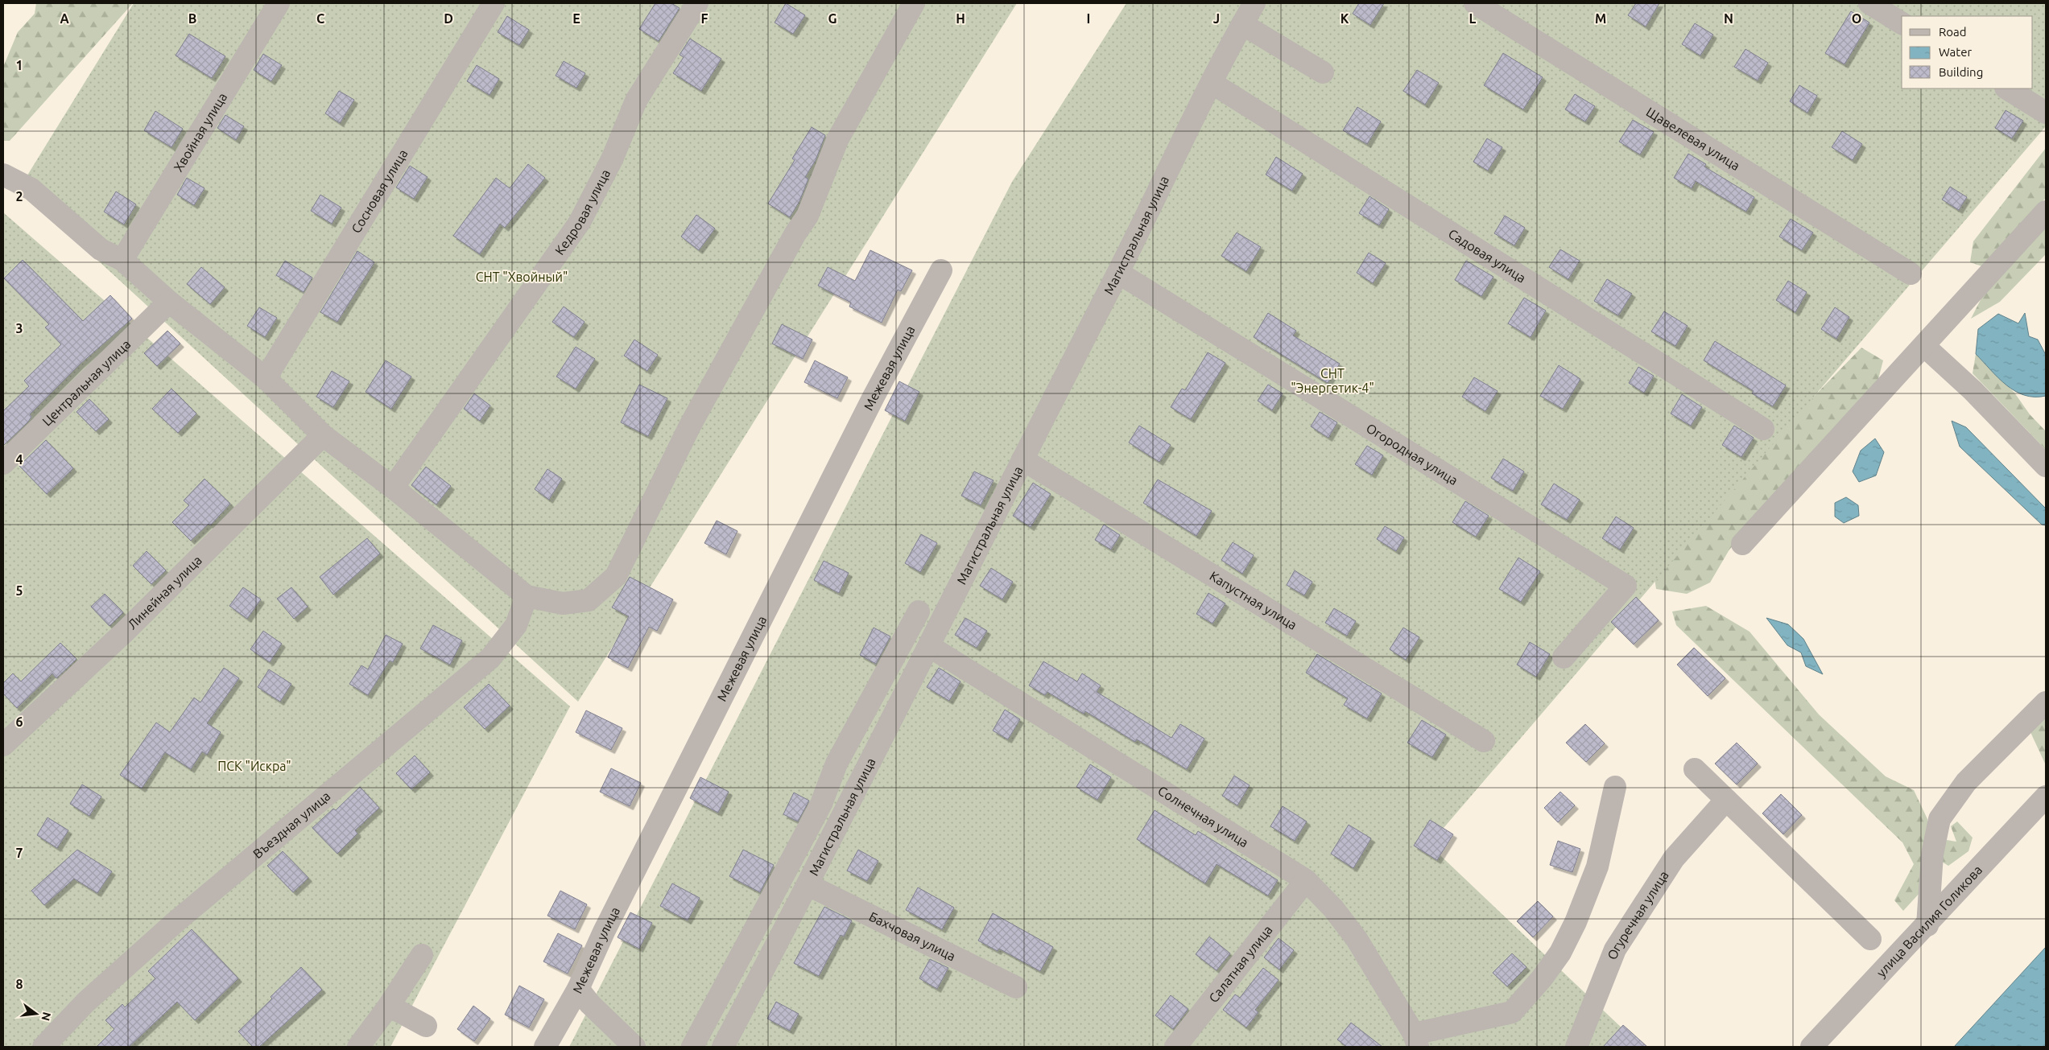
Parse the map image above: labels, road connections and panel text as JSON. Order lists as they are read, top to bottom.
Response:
{
  "streets": {
    "street": [
      "Хвойная улица",
      "Щавелевая улица",
      "Сосновая улица",
      "Кедровая улица",
      "Магистральная улица",
      "Садовая улица",
      "Межевая улица",
      "Центральная улица",
      "Огородная улица",
      "Линейная улица",
      "Капустная улица",
      "Солнечная улица",
      "Въездная улица",
      "Огуречная улица",
      "улица Василия Голикова",
      "Бахчовая улица",
      "Салатная улица"
    ]
  },
  "crossings": [
    ["Магистральная улица", "Садовая улица"],
    ["Магистральная улица", "Огородная улица"],
    ["Магистральная улица", "Капустная улица"],
    ["Магистральная улица", "Солнечная улица"],
    ["Магистральная улица", "Бахчовая улица"],
    ["Солнечная улица", "Салатная улица"]
  ],
  "parks": ["СНТ \"Хвойный\"", "СНТ \"Энергетик-4\"", "ПСК \"Искра\""],
  "legend": ["Road", "Water", "Building"],
  "north": "right",
  "grid": {
    "columns": [
      "A",
      "B",
      "C",
      "D",
      "E",
      "F",
      "G",
      "H",
      "I",
      "J",
      "K",
      "L",
      "M",
      "N",
      "O"
    ],
    "rows": [
      "1",
      "2",
      "3",
      "4",
      "5",
      "6",
      "7",
      "8"
    ]
  }
}
